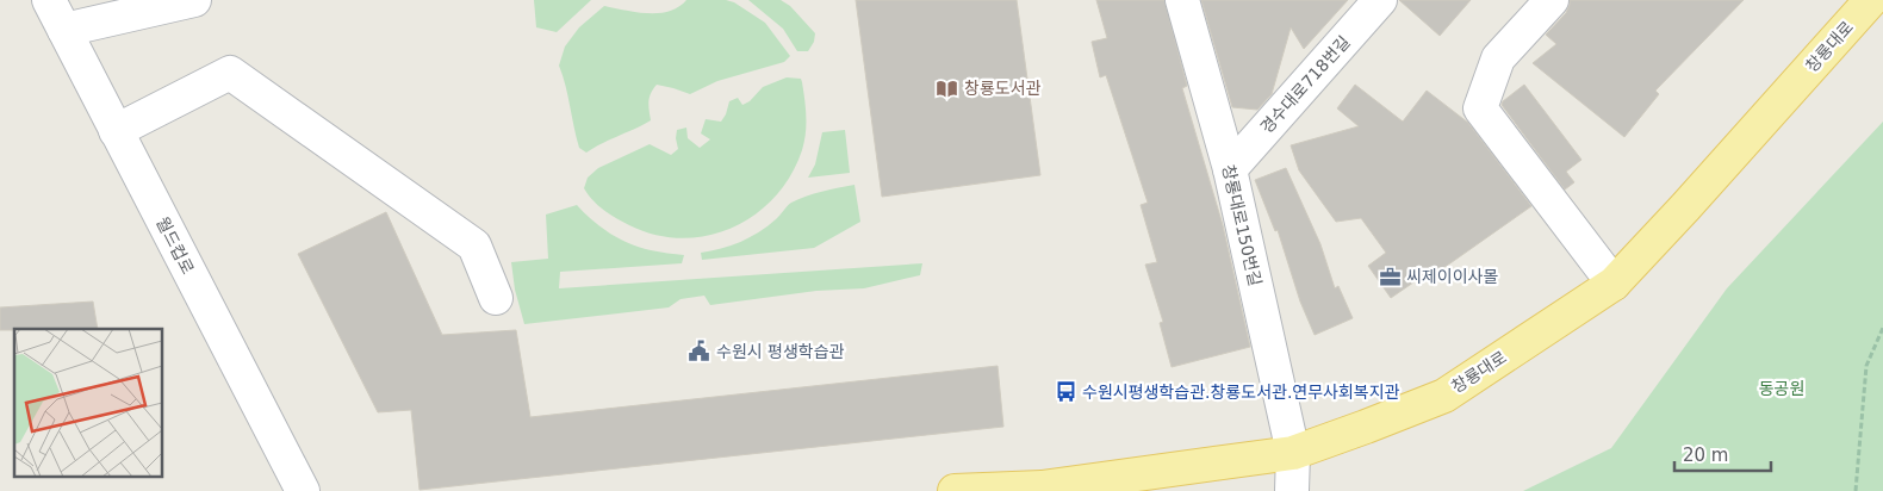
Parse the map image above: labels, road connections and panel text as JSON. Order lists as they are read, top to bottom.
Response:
{
  "streets": {
    "main road": ["창룡대로"],
    "street": ["경수대로718번길", "창룡대로150번길", "월드컵로"]
  },
  "crossings": [
    ["창룡대로", "창룡대로150번길"],
    ["경수대로718번길", "창룡대로150번길"]
  ],
  "parks": ["동공원"],
  "places": {
    "library": ["창룡도서관"],
    "office": ["씨제이이사몰"],
    "public building": ["수원시 평생학습관"],
    "bus stop": ["수원시평생학습관.창룡도서관.연무사회복지관"]
  },
  "scale_bar": "20 m"
}
